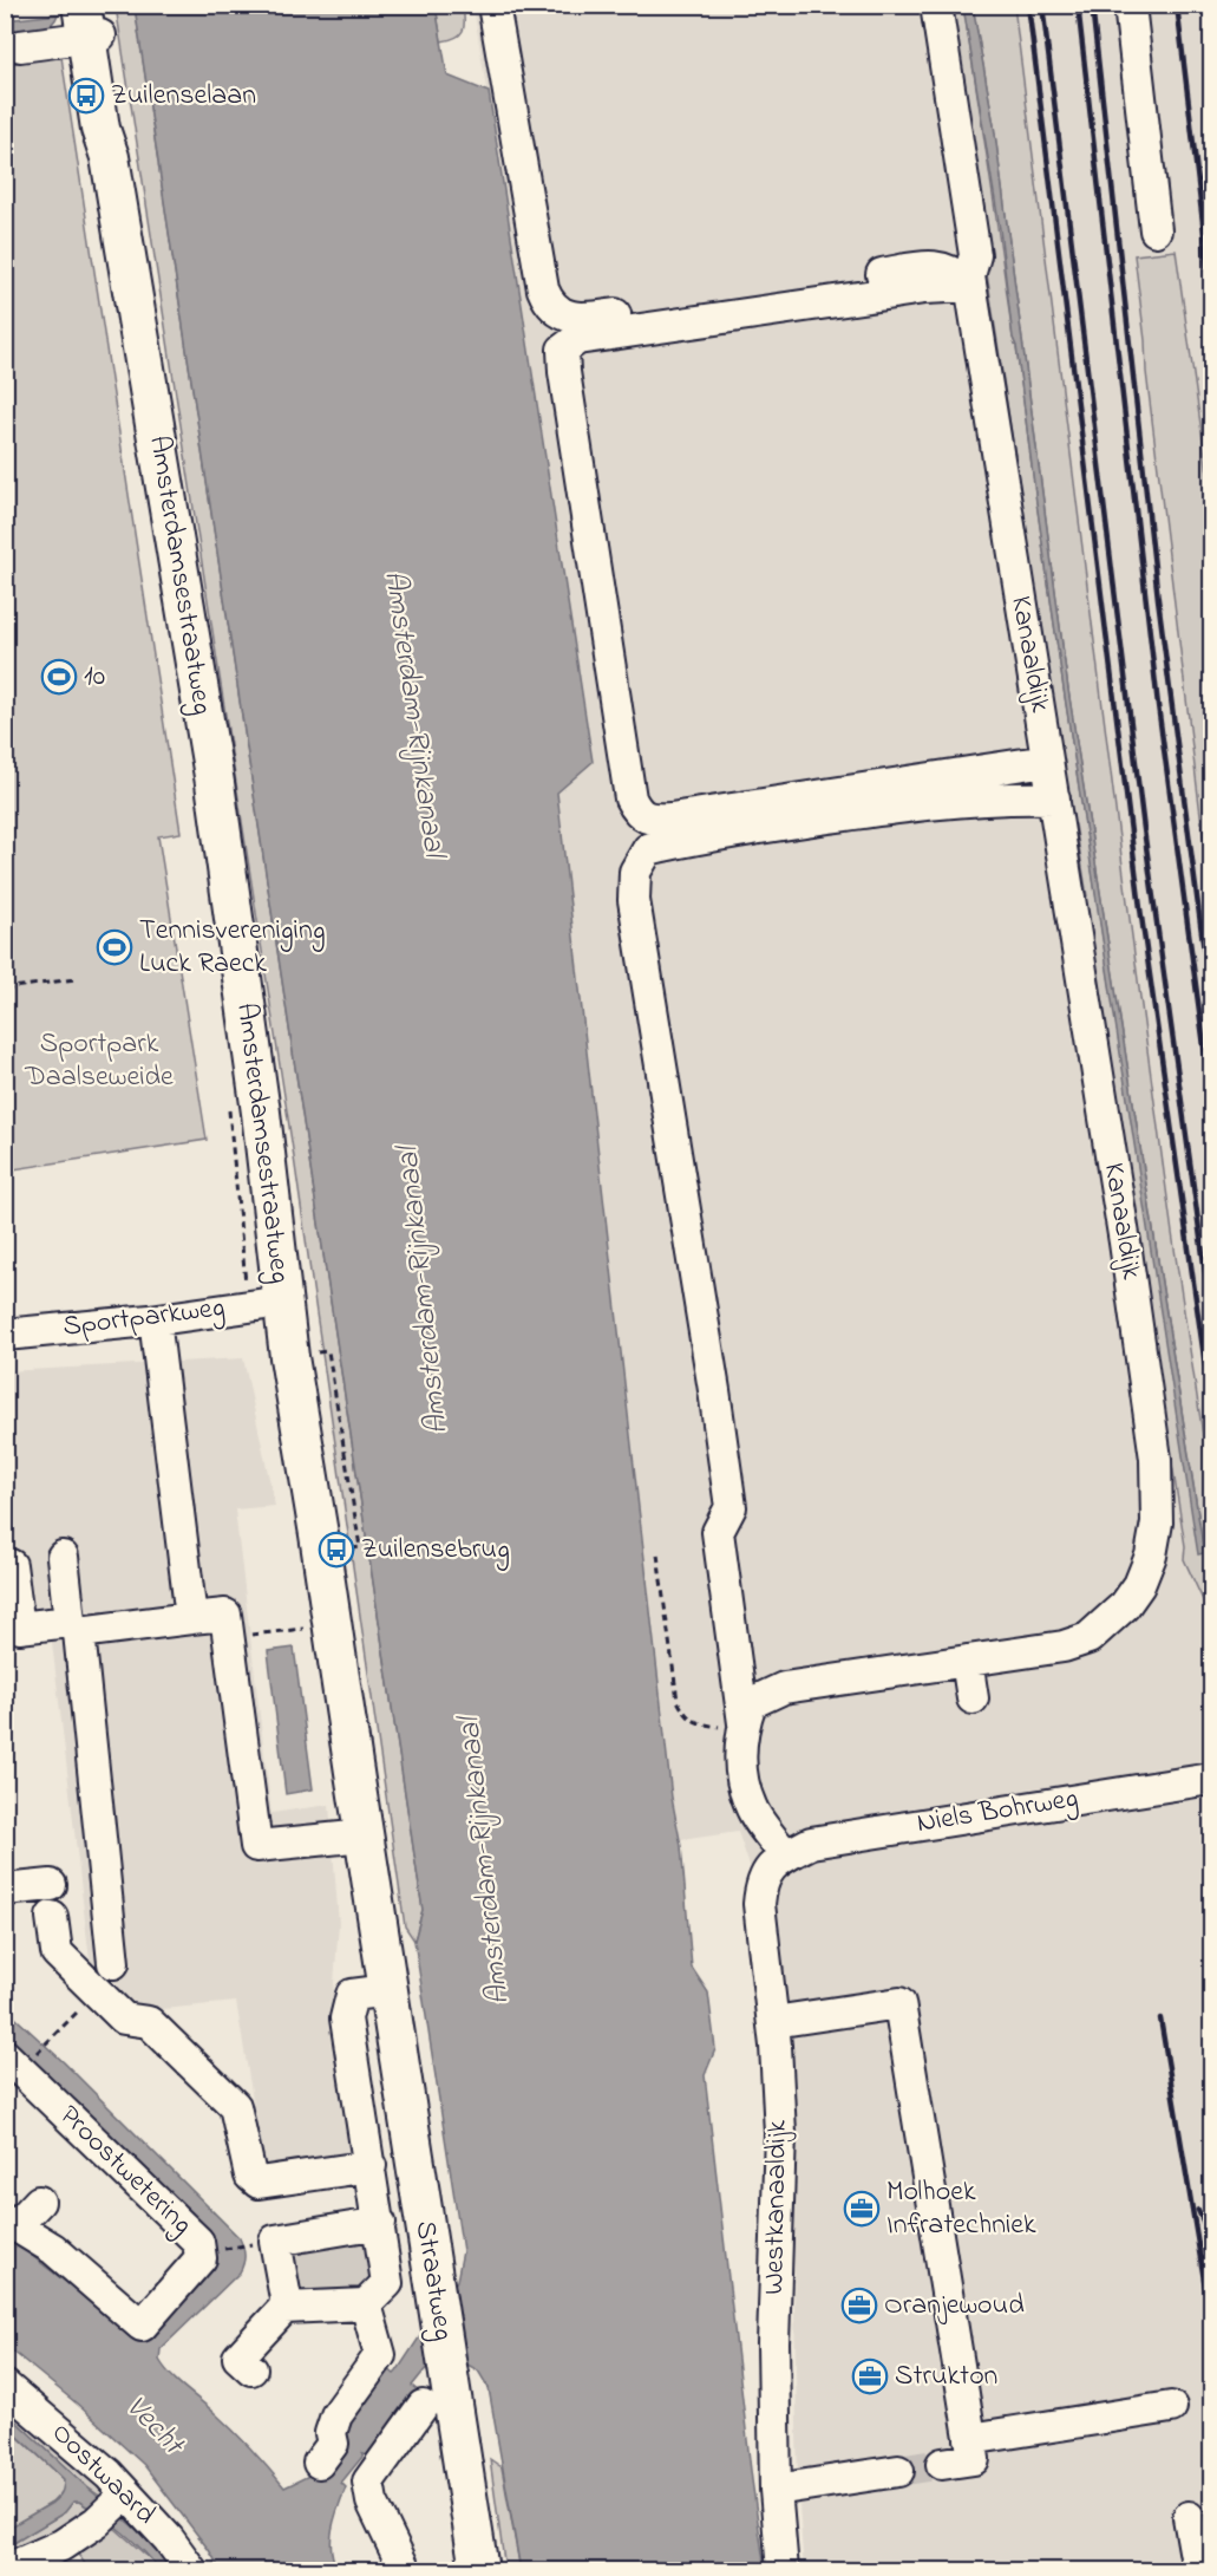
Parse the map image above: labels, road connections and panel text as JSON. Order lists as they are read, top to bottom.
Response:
{
  "streets": {
    "main road": ["Amsterdamsestraatweg", "Straatweg"],
    "street": [
      "Kanaaldijk",
      "Sportparkweg",
      "Niels Bohrweg",
      "Proostwetering",
      "Westkanaaldijk",
      "Oostwaard"
    ]
  },
  "crossings": [
    ["Amsterdamsestraatweg", "Sportparkweg"],
    ["Amsterdamsestraatweg", "Straatweg"],
    ["Niels Bohrweg", "Westkanaaldijk"]
  ],
  "water": ["Amsterdam-Rijnkanaal", "Vecht"],
  "parks": ["Sportpark Daalseweide"],
  "places": {
    "bus stop": ["Zuilenselaan", "Zuilensebrug"],
    "sports": ["10", "Tennisvereniging Luck Raeck"],
    "office": ["Molhoek Infratechniek", "Oranjewoud", "Strukton"]
  }
}
